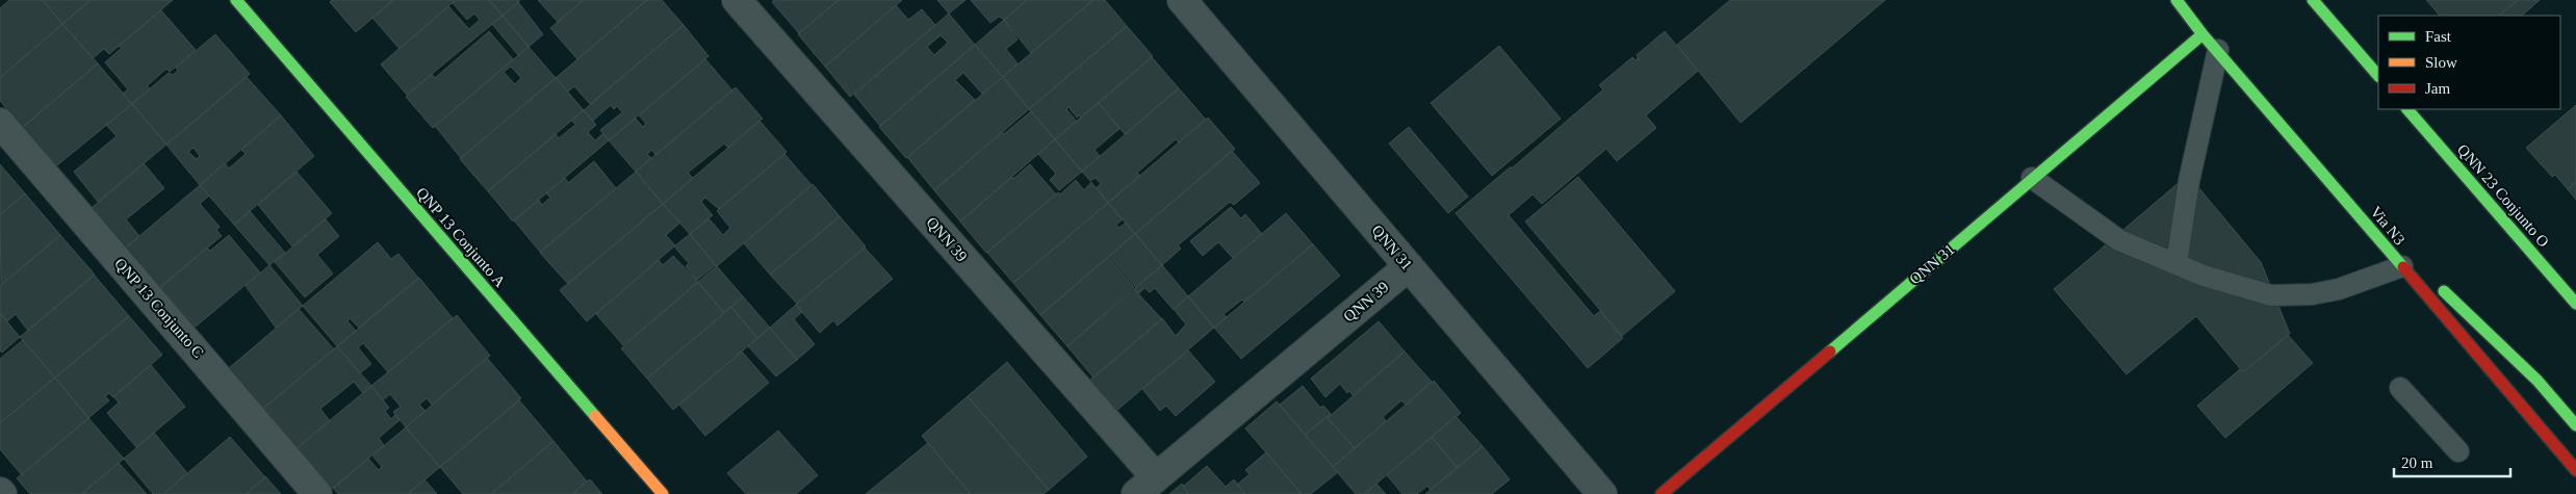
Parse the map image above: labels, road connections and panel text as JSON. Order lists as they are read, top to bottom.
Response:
{
  "streets": {
    "street": [
      "QNN 23 Conjunto O",
      "Via N3",
      "QNP 13 Conjunto A",
      "QNN 39",
      "QNN 31",
      "QNP 13 Conjunto C"
    ]
  },
  "crossings": [
    ["Via N3", "QNN 31"],
    ["QNN 39", "QNN 31"]
  ],
  "legend": ["Fast", "Slow", "Jam"],
  "scale_bar": "20 m"
}
